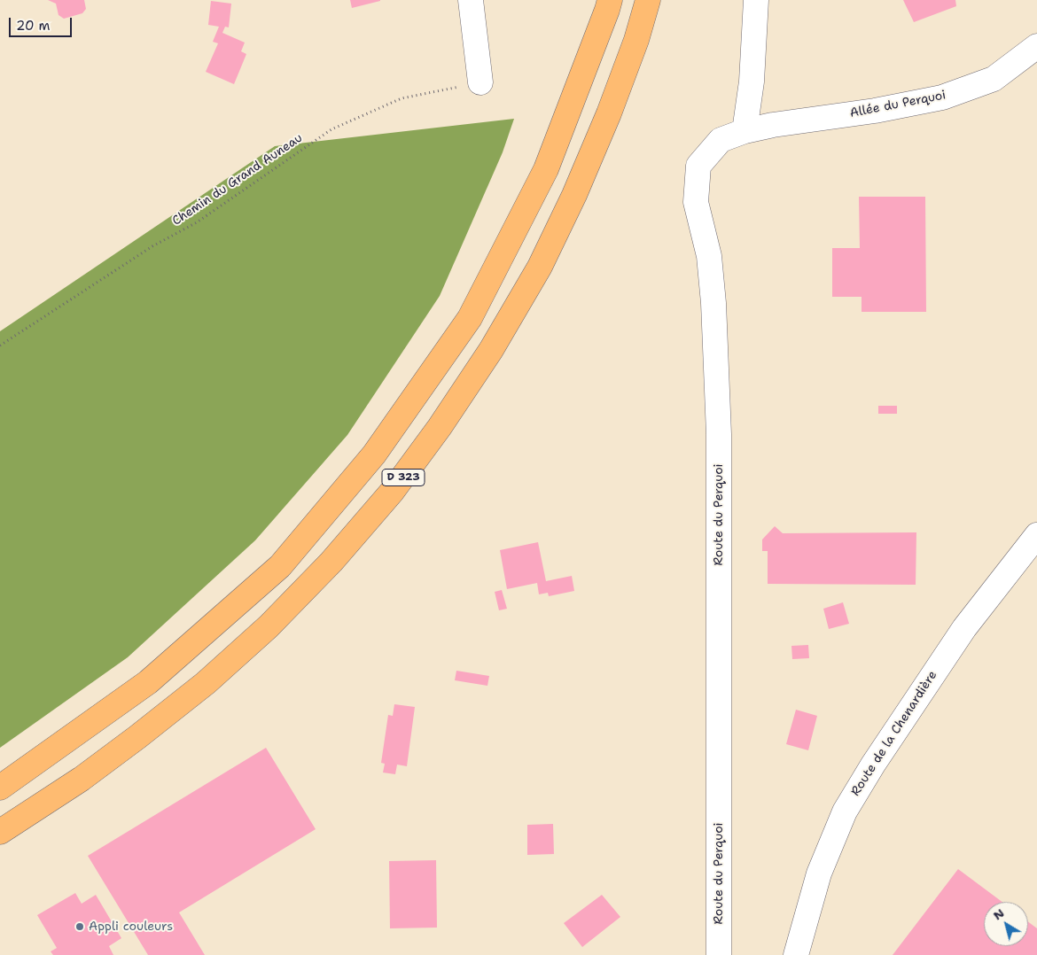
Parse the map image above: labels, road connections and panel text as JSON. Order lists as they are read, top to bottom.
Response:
{
  "streets": {
    "highway": ["D 323"],
    "street": ["Allée du Perquoi", "Route du Perquoi", "Route de la Chenardière"],
    "path": ["Chemin du Grand Auneau"]
  },
  "crossings": [
    ["Allée du Perquoi", "Route du Perquoi"]
  ],
  "places": ["Appli couleurs"],
  "scale_bar": "20 m",
  "north": "top left"
}
